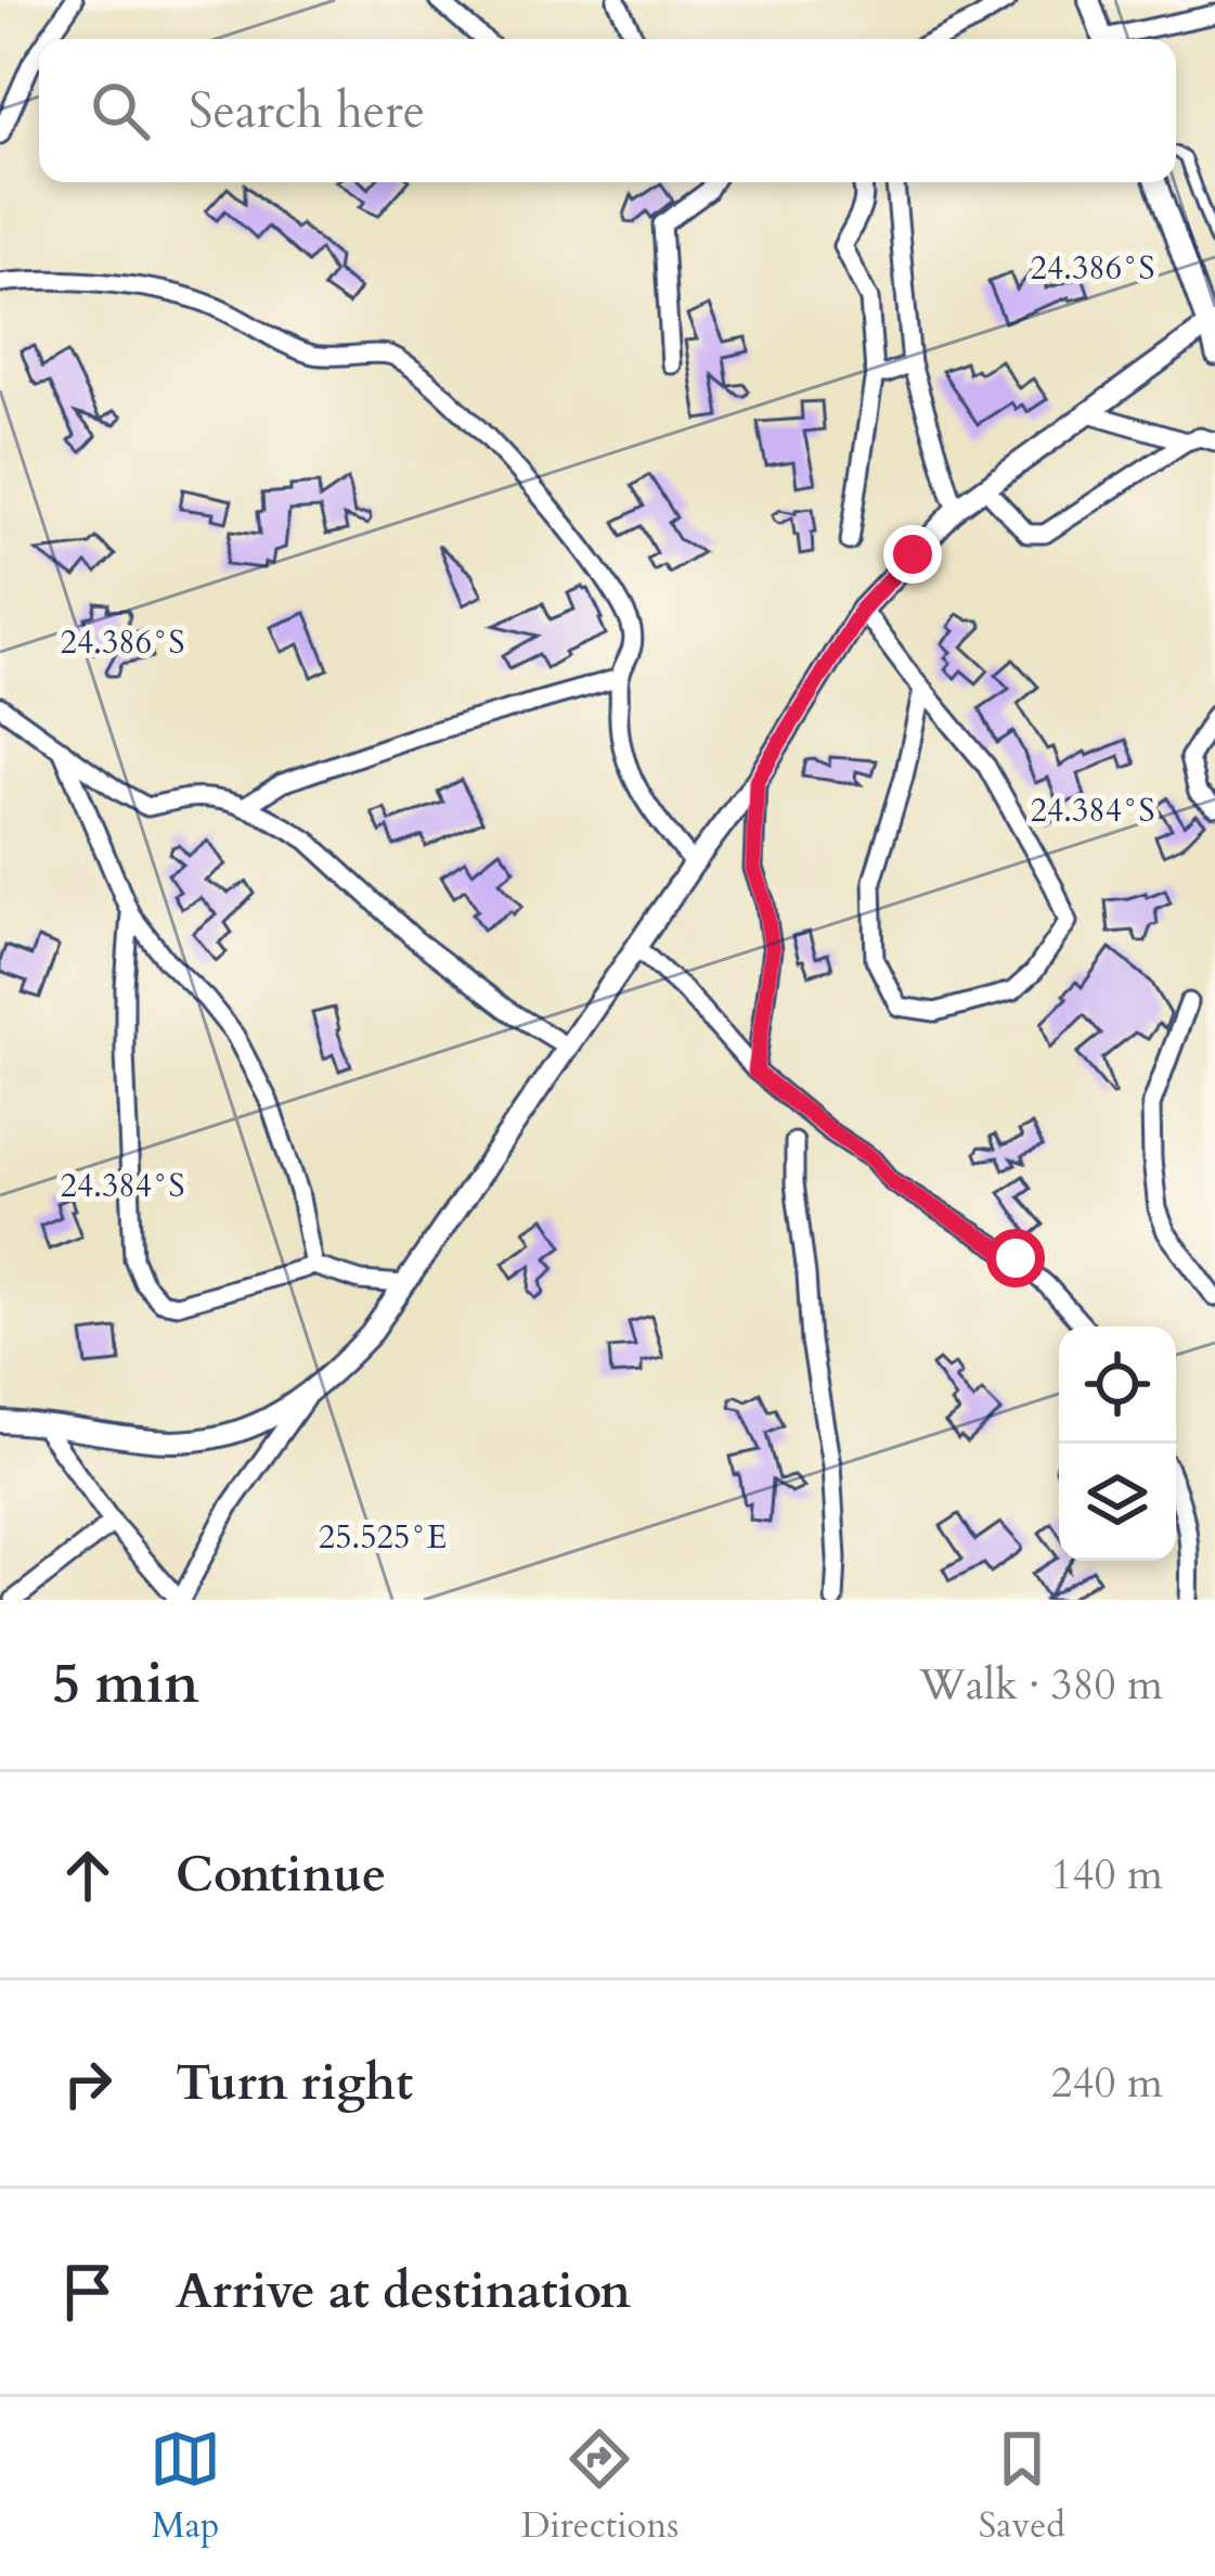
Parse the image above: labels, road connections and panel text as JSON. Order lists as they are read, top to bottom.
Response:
{
  "page": {
    "search": "Search here",
    "heading": ["5 min", "Walk · 380 m"],
    "list": [
      ["Continue", "140 m"],
      ["Turn right", "240 m"],
      "Arrive at destination"
    ],
    "nav": ["Map", "Directions", "Saved"]
  },
  "coordinates": ["24.386°S", "24.384°S", "25.525°E"]
}
